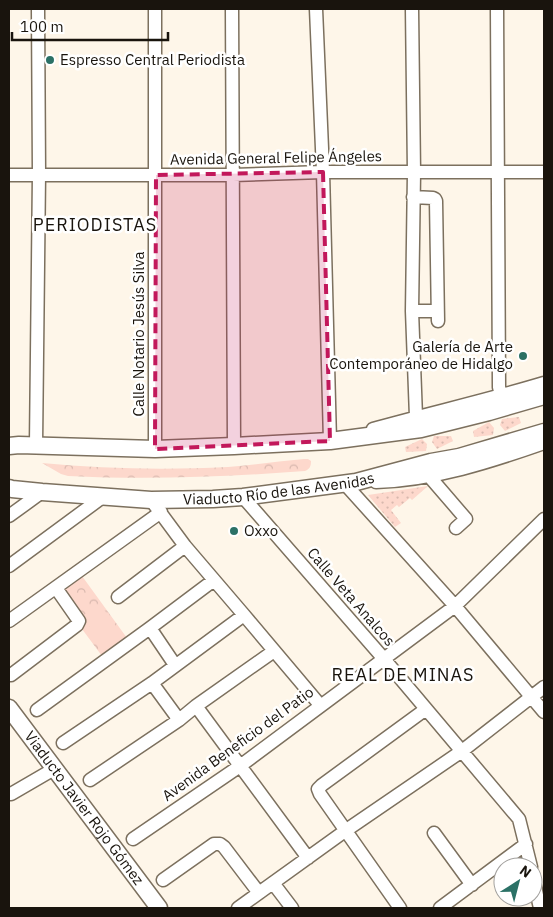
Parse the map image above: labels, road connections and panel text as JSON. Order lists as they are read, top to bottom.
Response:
{
  "streets": {
    "main road": ["Viaducto Río de las Avenidas", "Viaducto Javier Rojo Gómez"],
    "street": [
      "Avenida General Felipe Ángeles",
      "Calle Notario Jesús Silva",
      "Calle Veta Analcos",
      "Avenida Beneficio del Patio"
    ]
  },
  "crossings": [
    ["Avenida General Felipe Ángeles", "Calle Notario Jesús Silva"],
    ["Viaducto Río de las Avenidas", "Calle Veta Analcos"],
    ["Calle Veta Analcos", "Avenida Beneficio del Patio"]
  ],
  "districts": ["PERIODISTAS", "REAL DE MINAS"],
  "places": ["Espresso Central Periodista", "Galería de Arte Contemporáneo de Hidalgo", "Oxxo"],
  "scale_bar": "100 m",
  "north": "top right"
}
